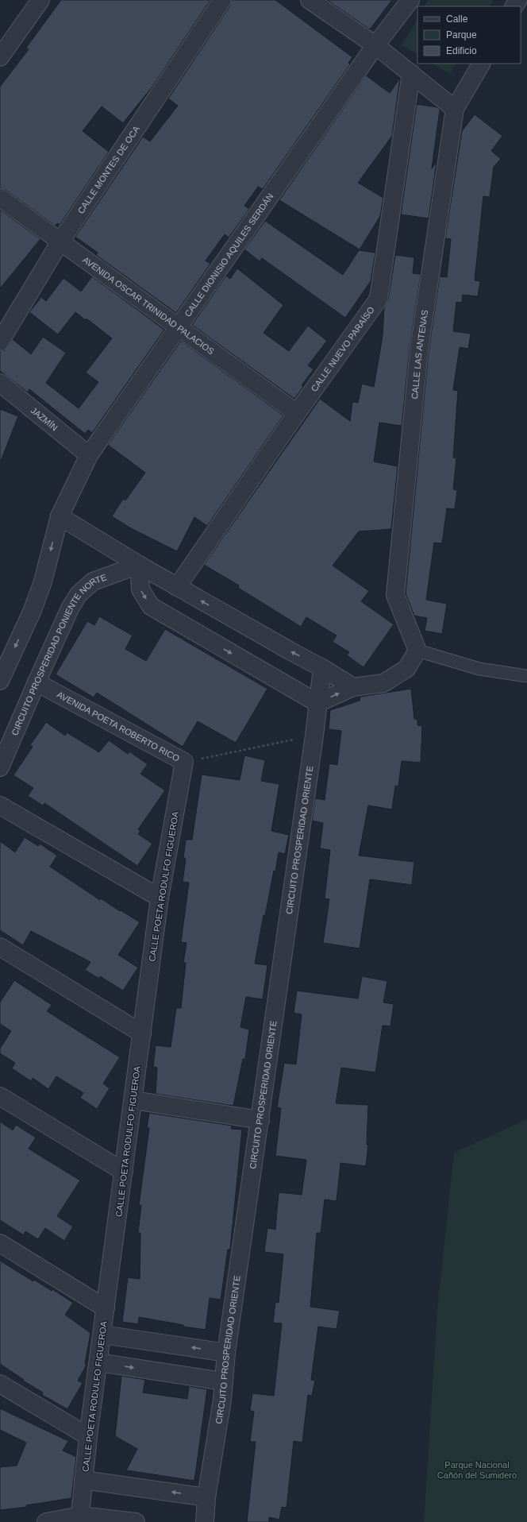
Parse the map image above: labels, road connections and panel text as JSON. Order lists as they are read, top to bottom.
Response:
{
  "streets": {
    "street": [
      "CALLE MONTES DE OCA",
      "CALLE DIONISIO AQUILES SERDÁN",
      "AVENIDA OSCAR TRINIDAD PALACIOS",
      "CALLE NUEVO PARAÍSO",
      "CALLE LAS ANTENAS",
      "JAZMÍN",
      "CIRCUITO PROSPERIDAD PONIENTE NORTE",
      "AVENIDA POETA ROBERTO RICO",
      "CIRCUITO PROSPERIDAD ORIENTE",
      "CALLE POETA RODULFO FIGUEROA"
    ]
  },
  "crossings": [
    ["CALLE MONTES DE OCA", "AVENIDA OSCAR TRINIDAD PALACIOS"],
    ["CALLE DIONISIO AQUILES SERDÁN", "AVENIDA OSCAR TRINIDAD PALACIOS"],
    ["CALLE DIONISIO AQUILES SERDÁN", "JAZMÍN"],
    ["AVENIDA OSCAR TRINIDAD PALACIOS", "CALLE NUEVO PARAÍSO"],
    ["CIRCUITO PROSPERIDAD PONIENTE NORTE", "AVENIDA POETA ROBERTO RICO"],
    ["AVENIDA POETA ROBERTO RICO", "CIRCUITO PROSPERIDAD ORIENTE"],
    ["AVENIDA POETA ROBERTO RICO", "CALLE POETA RODULFO FIGUEROA"]
  ],
  "parks": ["Parque Nacional Cañón del Sumidero"],
  "legend": ["Calle", "Parque", "Edificio"]
}
